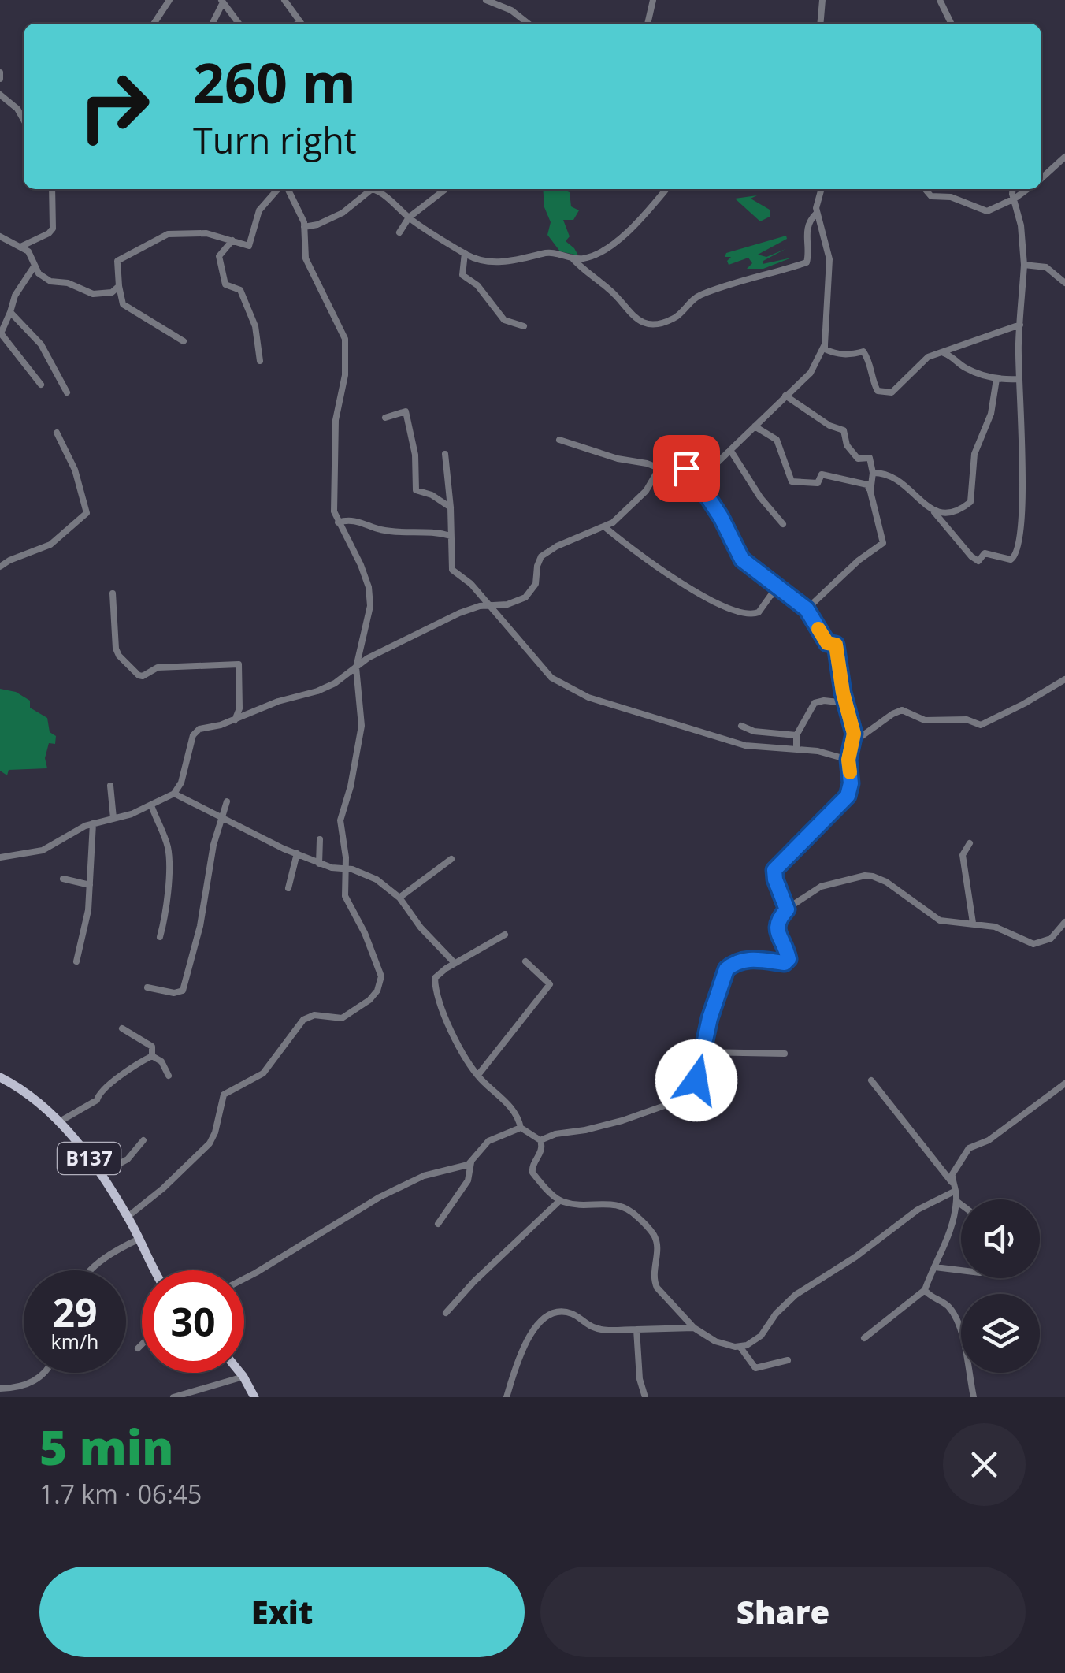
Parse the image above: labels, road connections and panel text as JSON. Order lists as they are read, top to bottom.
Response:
{
  "streets": {
    "main road": ["B137"]
  },
  "page": {
    "turn": ["260 m", "Turn right"],
    "speed": "29 km/h",
    "limit": "30",
    "heading": ["5 min", "1.7 km · 06:45"],
    "buttons": ["Exit", "Share"]
  }
}
